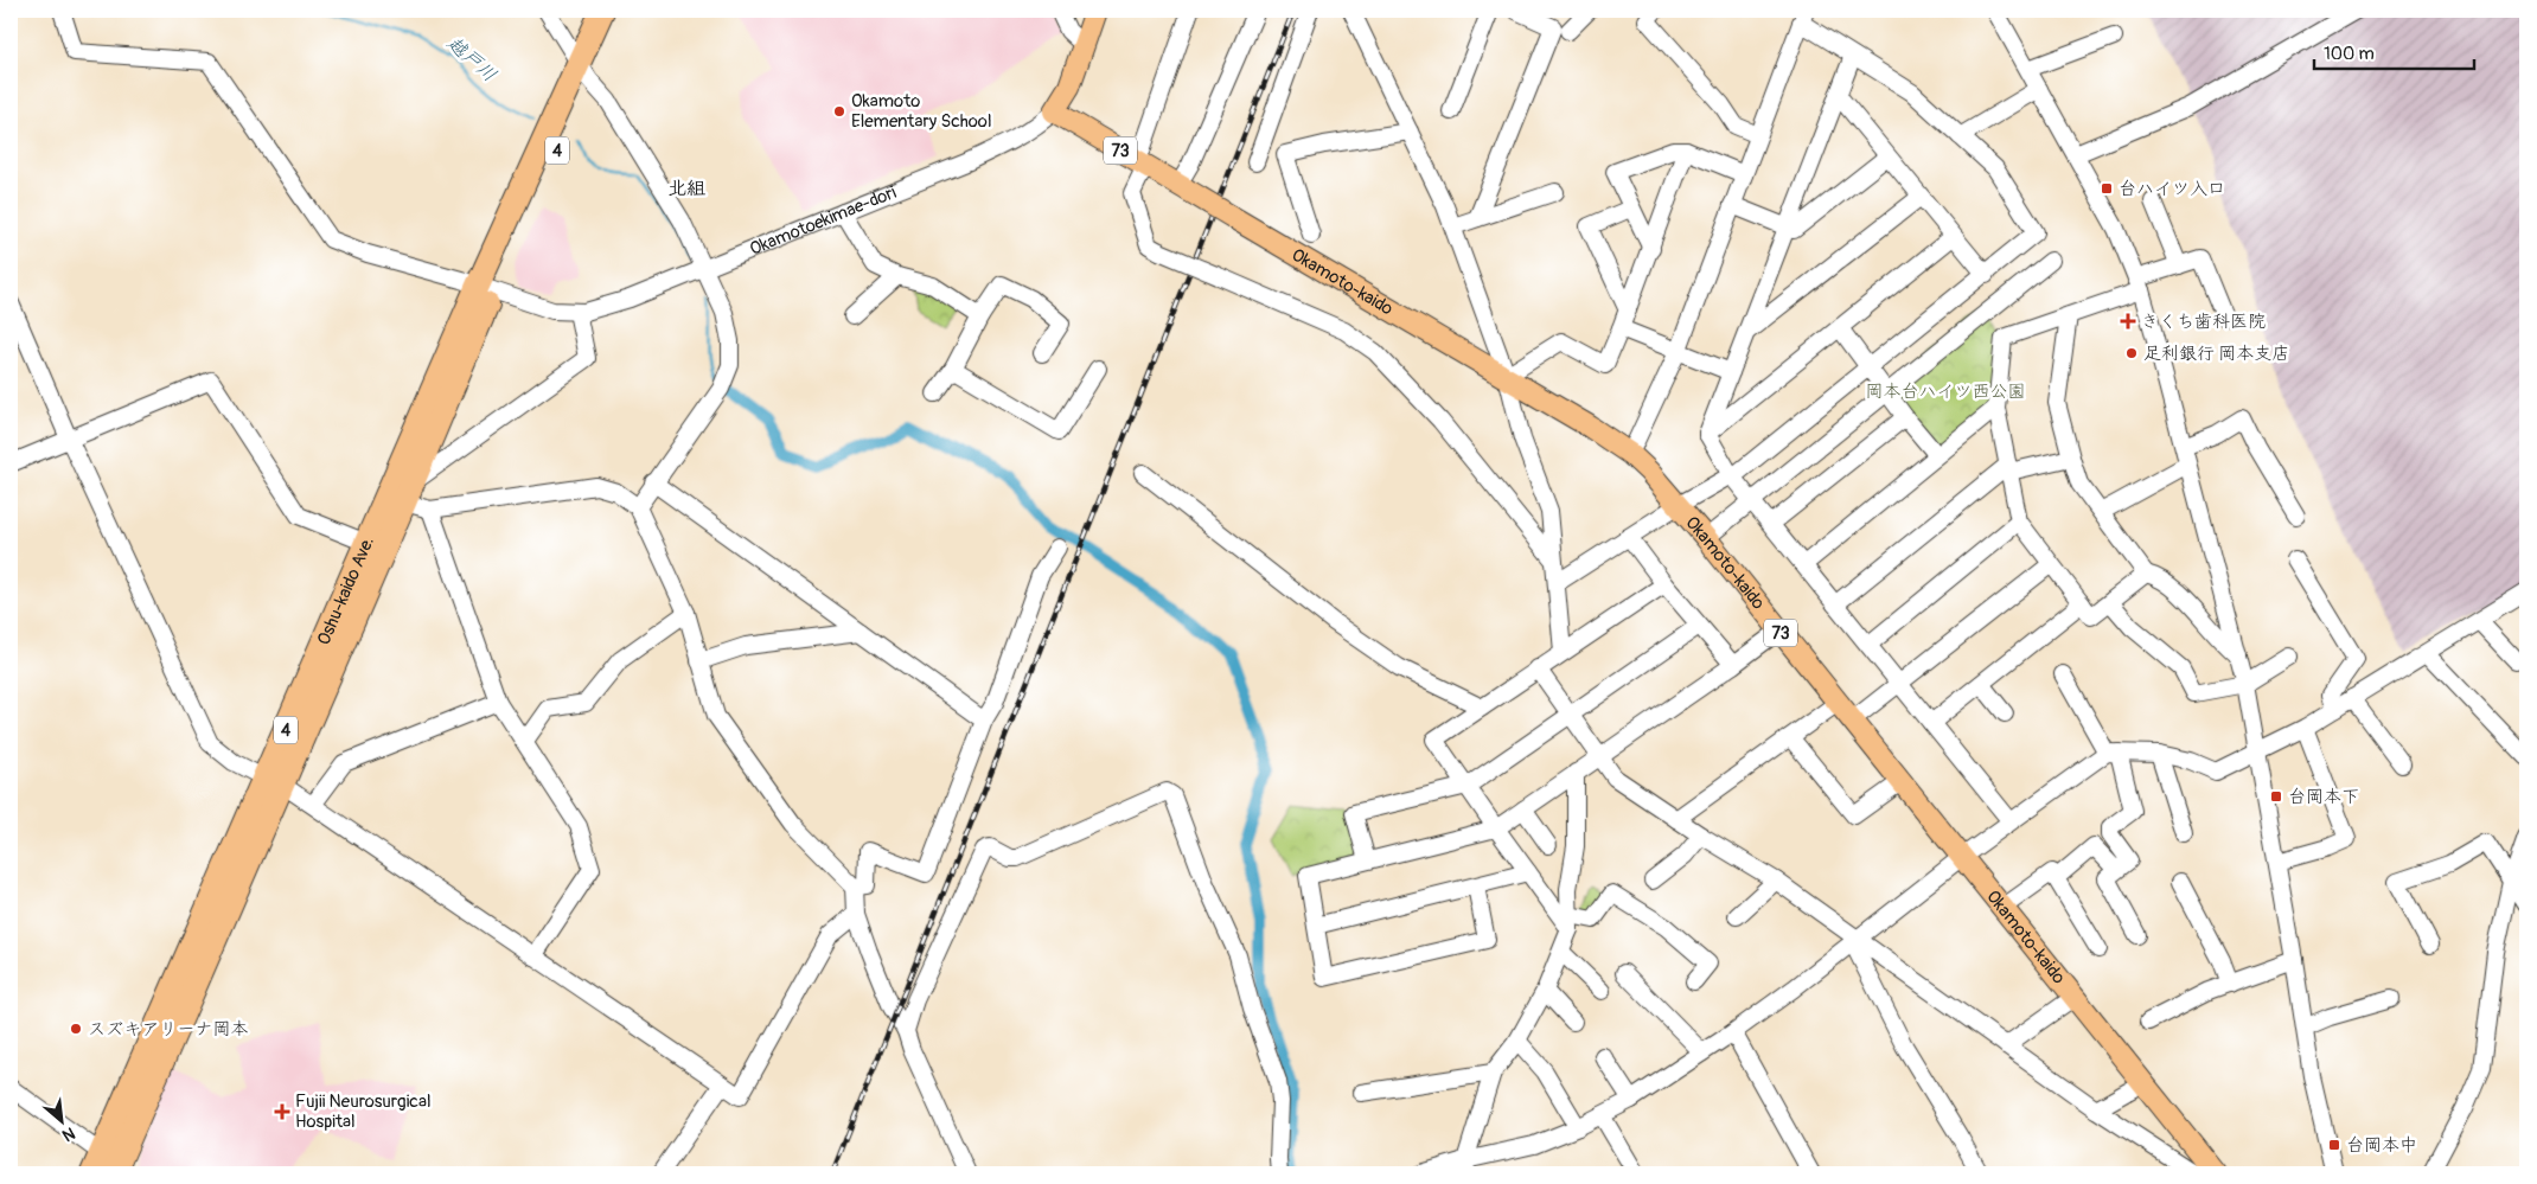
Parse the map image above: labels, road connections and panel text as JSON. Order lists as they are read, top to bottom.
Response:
{
  "streets": {
    "highway": ["4", "Oshu-kaido Ave."],
    "main road": ["73", "Okamotoekimae-dori", "Okamoto-kaido"]
  },
  "crossings": [
    ["73", "Okamotoekimae-dori"],
    ["73", "Okamoto-kaido"],
    ["Okamotoekimae-dori", "Oshu-kaido Ave."]
  ],
  "districts": ["北組"],
  "water": ["越戸川"],
  "parks": ["岡本台ハイツ西公園"],
  "places": {
    "other": ["Okamoto Elementary School", "足利銀行 岡本支店", "スズキアリーナ岡本"],
    "transit": ["台ハイツ入口", "台岡本下", "台岡本中"],
    "health": ["きくち歯科医院", "Fujii Neurosurgical Hospital"]
  },
  "scale_bar": "100 m",
  "north": "bottom right"
}
